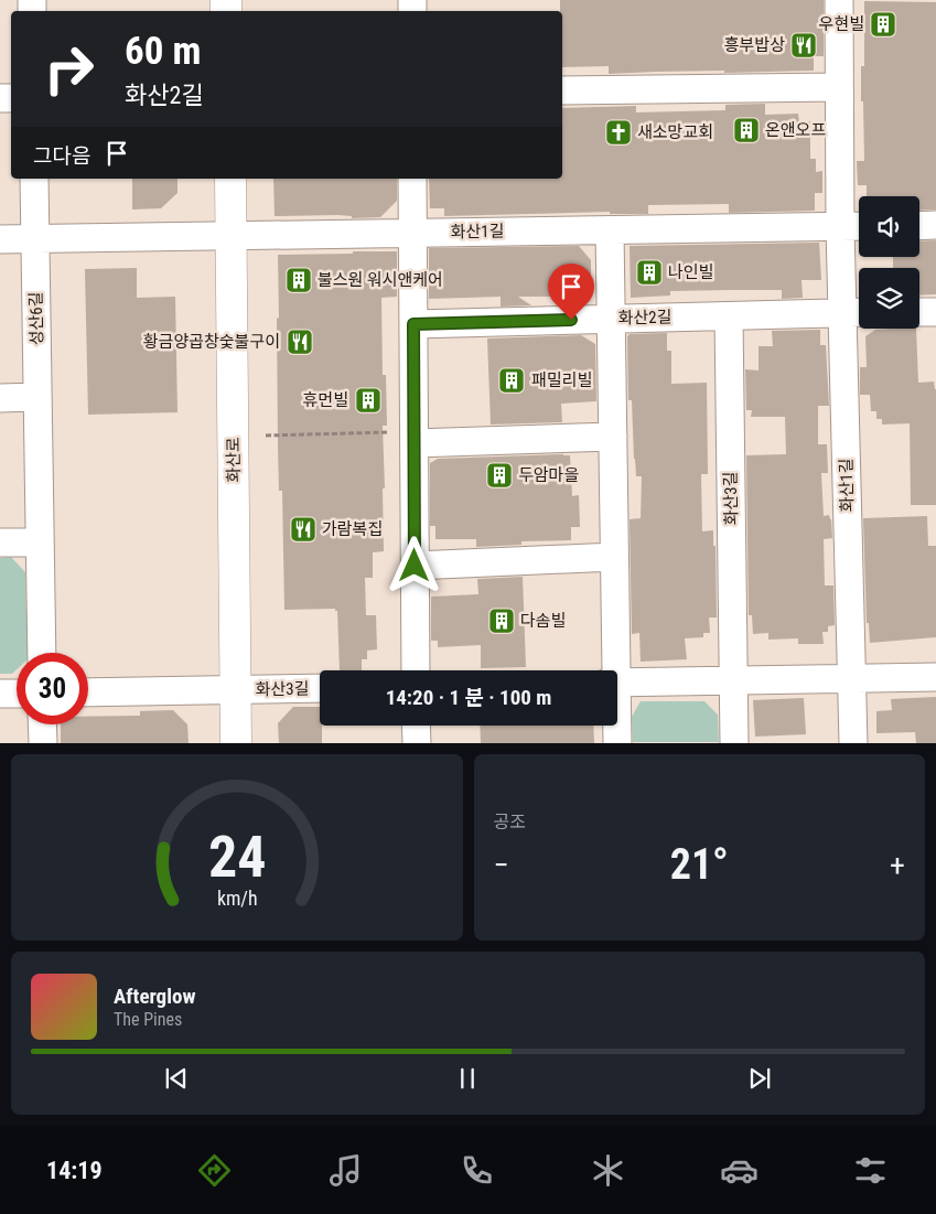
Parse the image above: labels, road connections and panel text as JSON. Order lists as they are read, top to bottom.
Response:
{
  "streets": {
    "street": [
      "화산1길",
      "화산2길",
      "성산6길",
      "화산로",
      "화산3길"
    ]
  },
  "crossings": [
    ["화산1길", "화산2길"],
    ["화산1길", "성산6길"],
    ["화산1길", "화산로"],
    ["화산2길", "화산3길"],
    ["화산로", "화산3길"]
  ],
  "places": {
    "building": [
      "우현빌",
      "온앤오프",
      "나인빌",
      "불스원 워시앤케어",
      "패밀리빌",
      "휴먼빌",
      "두암마을",
      "다솜빌"
    ],
    "restaurant": ["흥부밥상", "황금양곱창숯불구이", "가람복집"],
    "church": ["새소망교회"]
  },
  "page": {
    "turn": ["60 m", "화산2길"],
    "then": "그다음",
    "limit": "30",
    "trip": "14:20 · 1 분 · 100 m",
    "tile": "공조",
    "heat": ["−", "21°", "+"],
    "song": ["Afterglow", "The Pines"],
    "tabs": "14:19",
    "gauge": ["24", "km/h"]
  }
}
